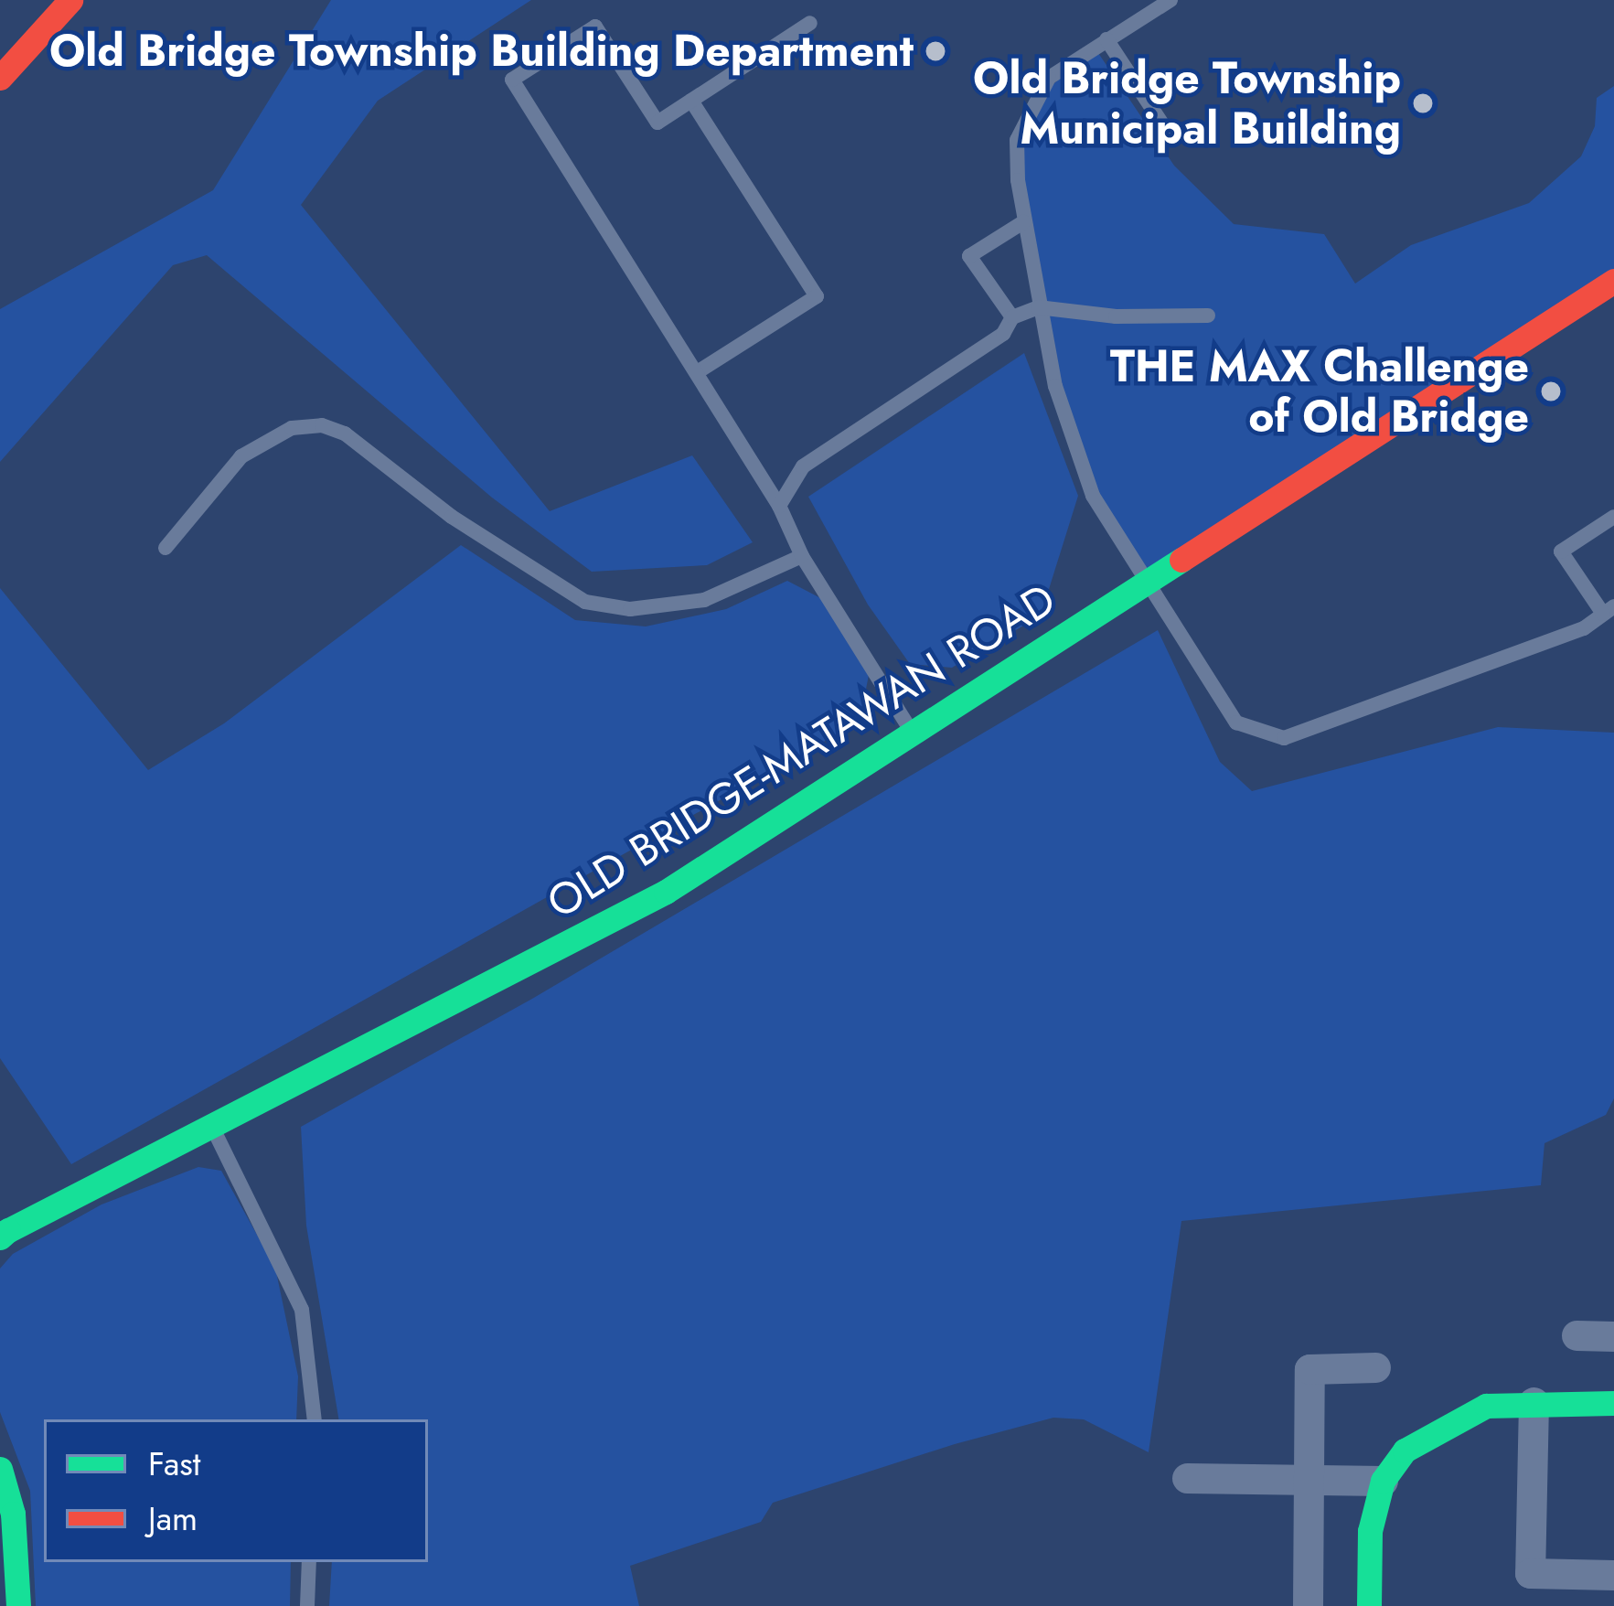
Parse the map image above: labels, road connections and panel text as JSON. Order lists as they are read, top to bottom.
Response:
{
  "streets": {
    "main road": ["OLD BRIDGE-MATAWAN ROAD"]
  },
  "places": ["Old Bridge Township Building Department", "Old Bridge Township Municipal Building", "THE MAX Challenge of Old Bridge"],
  "legend": ["Fast", "Jam"]
}
